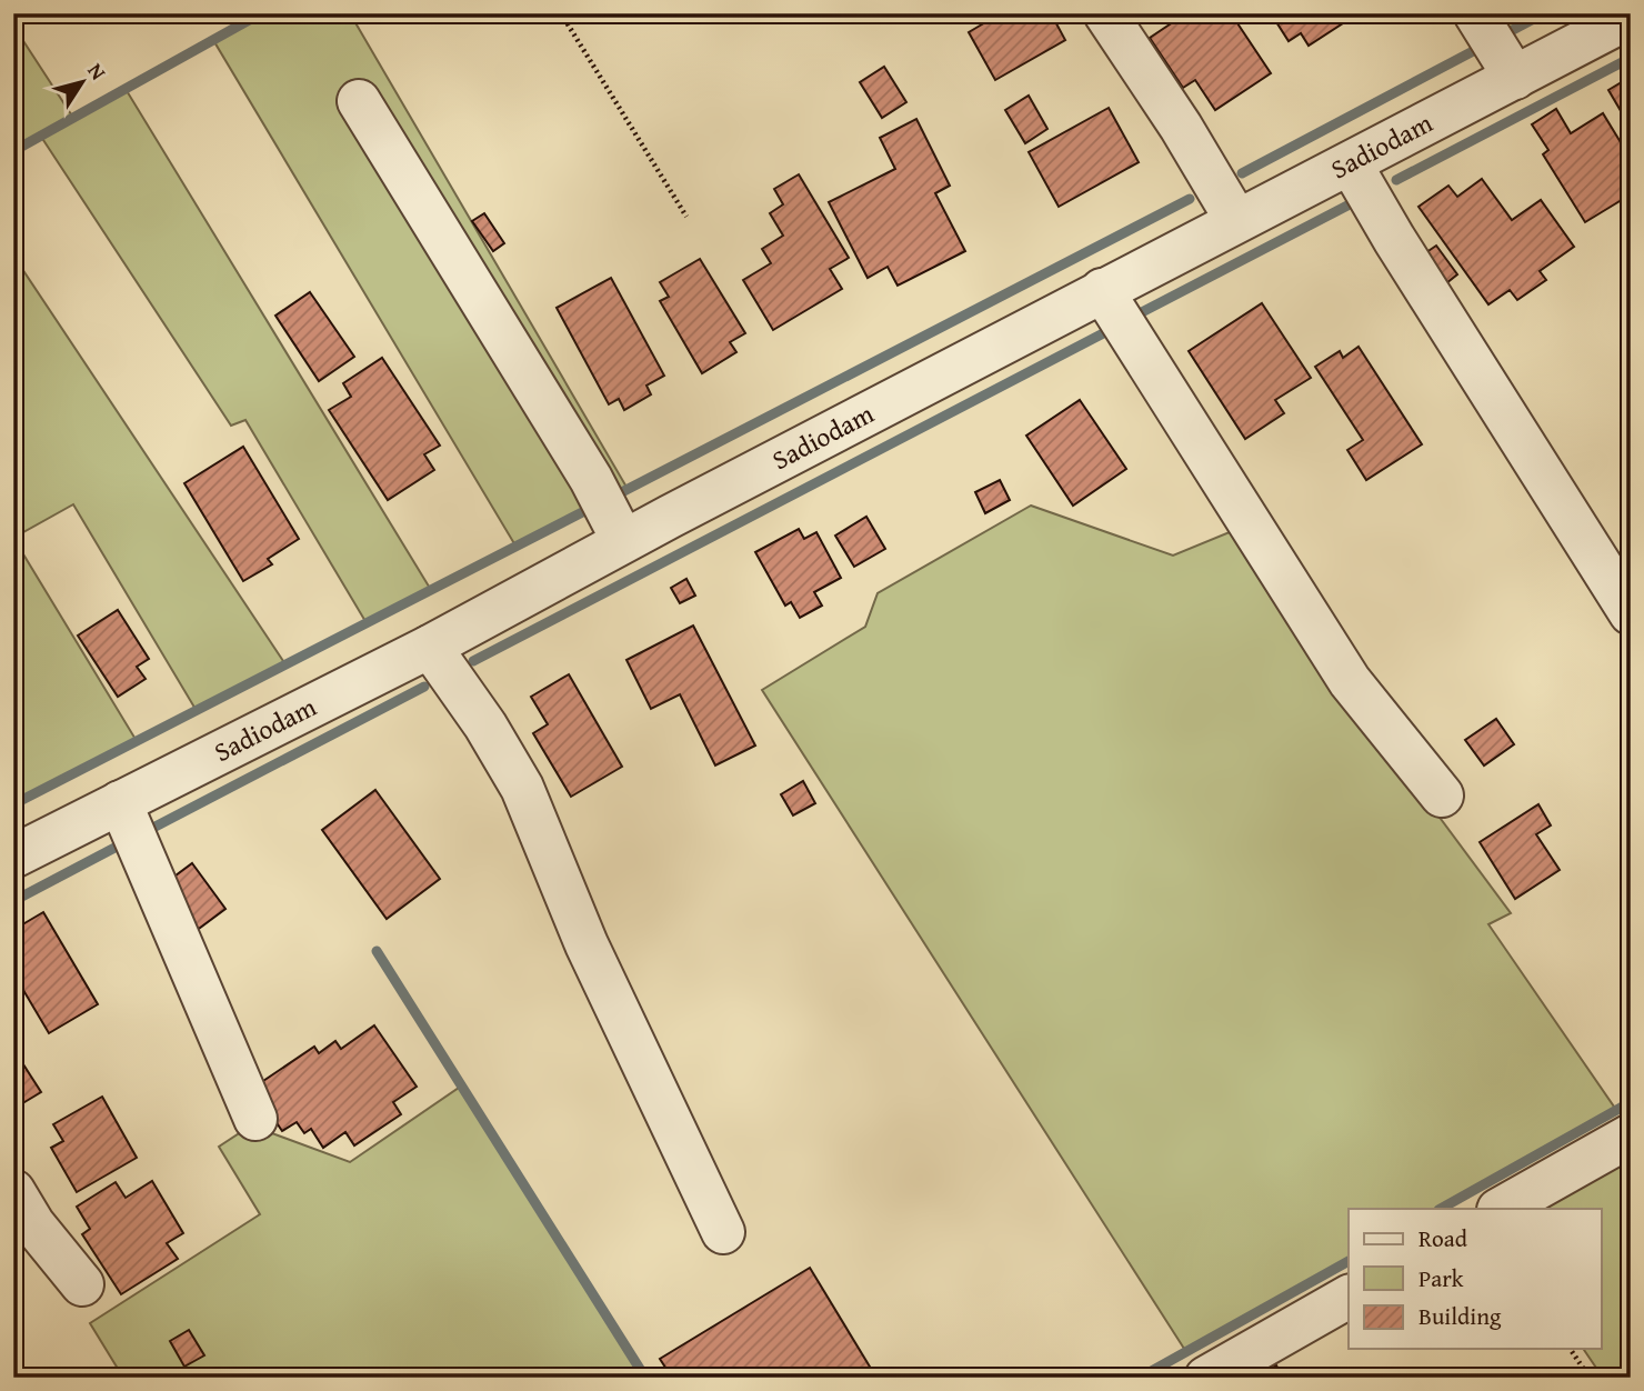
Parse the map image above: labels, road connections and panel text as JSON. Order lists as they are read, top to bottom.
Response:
{
  "streets": {
    "street": ["Sadiodam"]
  },
  "legend": ["Road", "Park", "Building"],
  "north": "top right"
}
